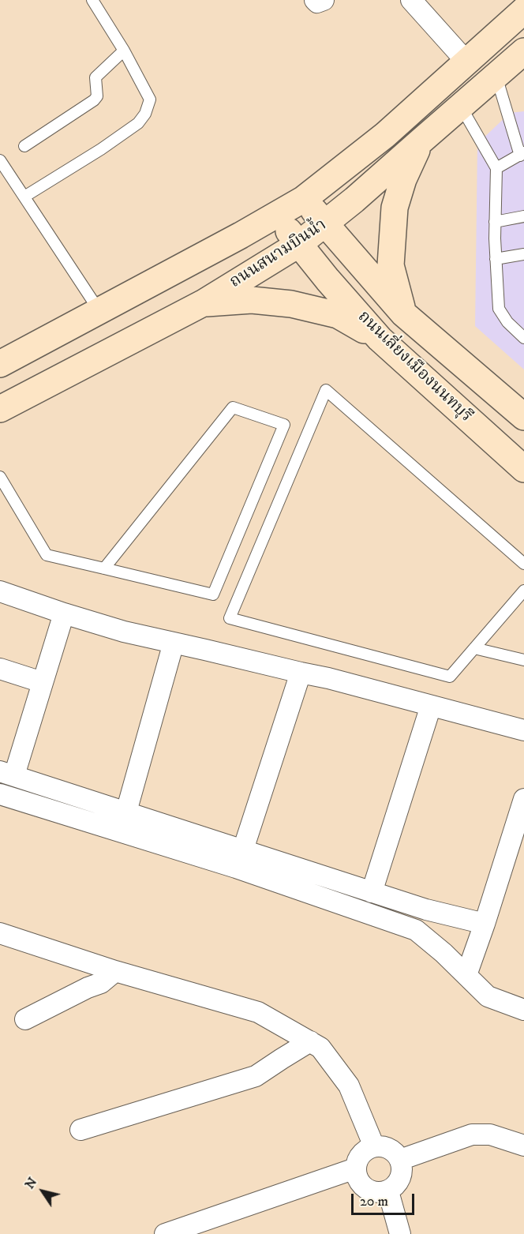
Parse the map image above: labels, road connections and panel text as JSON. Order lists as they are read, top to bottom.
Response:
{
  "streets": {
    "main road": ["ถนนสนามบินน้ำ", "ถนนเลี่ยงเมืองนนทบุรี"]
  },
  "crossings": [
    ["ถนนสนามบินน้ำ", "ถนนเลี่ยงเมืองนนทบุรี"]
  ],
  "scale_bar": "20 m",
  "north": "top left"
}
